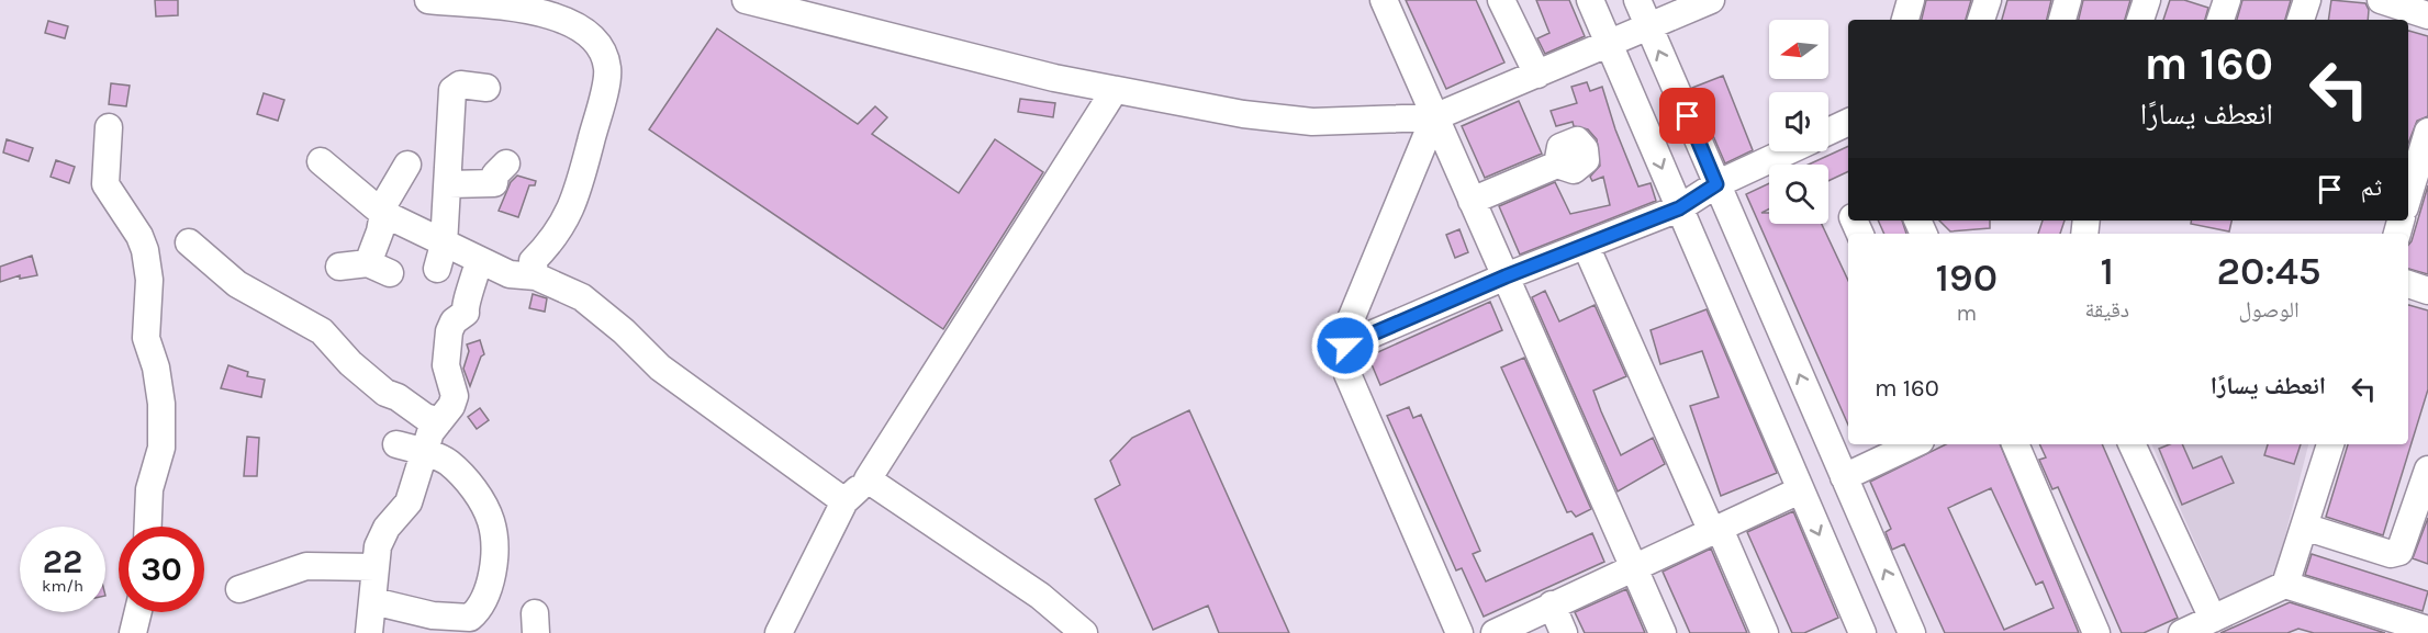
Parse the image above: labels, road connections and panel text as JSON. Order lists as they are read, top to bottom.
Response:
{
  "north": "left",
  "page": {
    "turn": ["160 m", "انعطف يسارًا"],
    "then": "ثم",
    "eta": [
      "20:45",
      "الوصول",
      "1",
      "دقيقة",
      "190",
      "m"
    ],
    "list": [
      {
        "name": "انعطف يسارًا",
        "value": "160 m"
      }
    ],
    "speed": "22 km/h",
    "limit": "30"
  }
}
